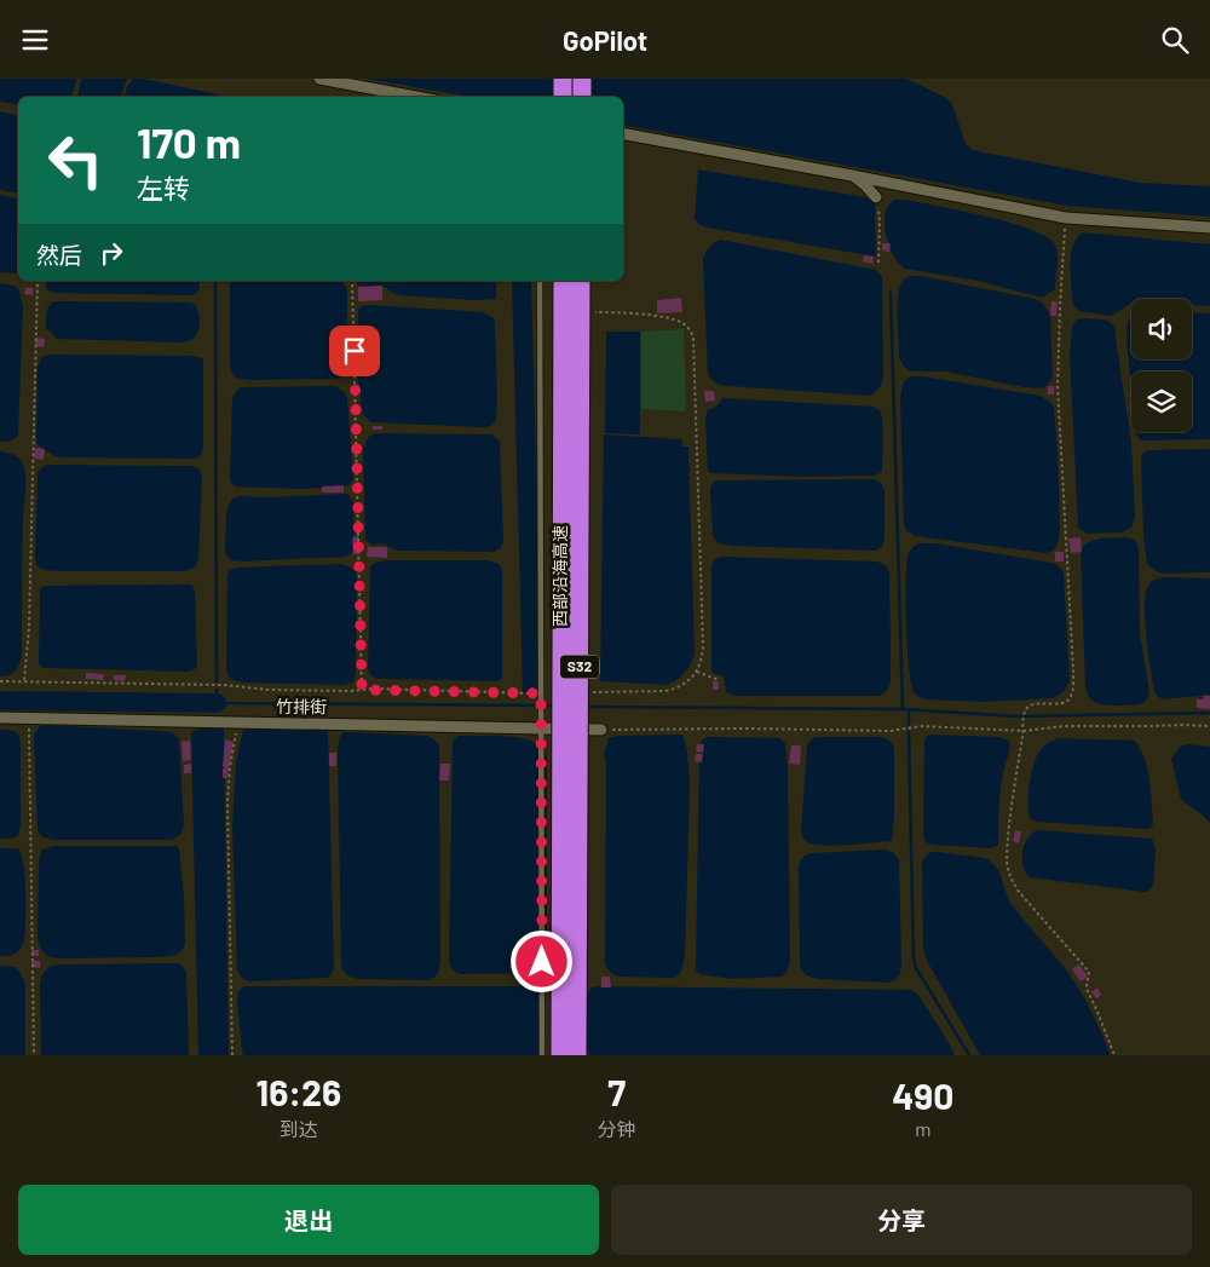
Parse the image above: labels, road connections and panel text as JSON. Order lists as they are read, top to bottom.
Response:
{
  "streets": {
    "highway": ["西部沿海高速", "S32"],
    "street": ["竹排街"]
  },
  "page": {
    "header": "GoPilot",
    "turn": ["170 m", "左转"],
    "then": "然后",
    "eta": [
      "16:26",
      "到达",
      "7",
      "分钟",
      "490",
      "m"
    ],
    "buttons": ["退出", "分享"]
  }
}
